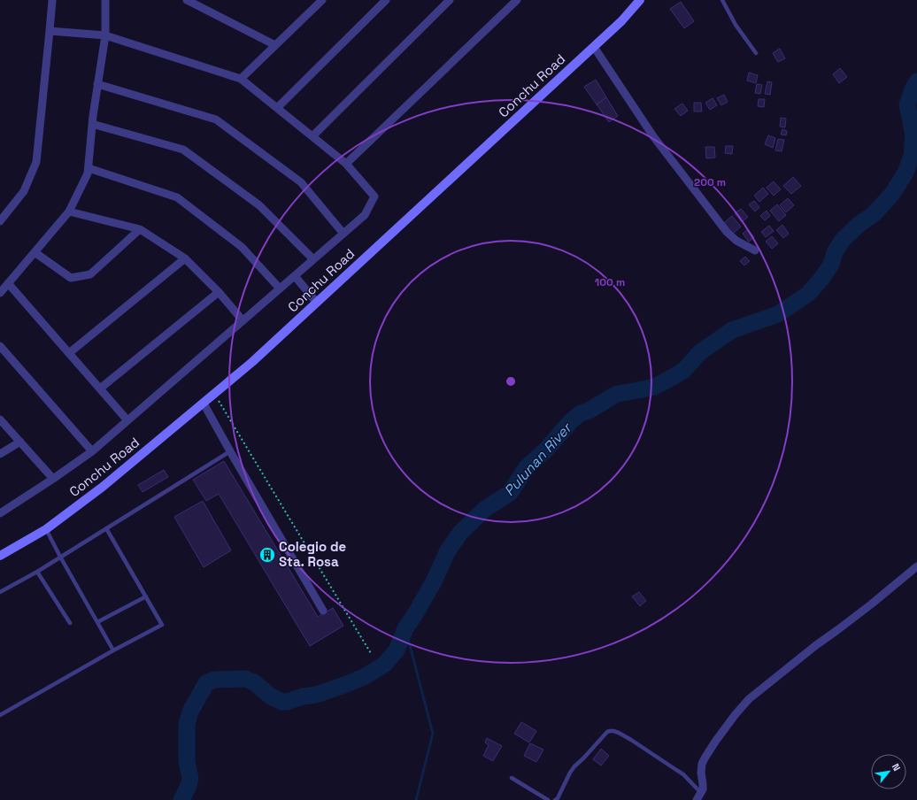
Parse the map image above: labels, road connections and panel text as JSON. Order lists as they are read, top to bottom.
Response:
{
  "streets": {
    "main road": ["Conchu Road"]
  },
  "water": ["Pulunan River"],
  "places": {
    "building": ["Colegio de Sta. Rosa"]
  },
  "north": "top right",
  "rings": ["200 m", "100 m"]
}
